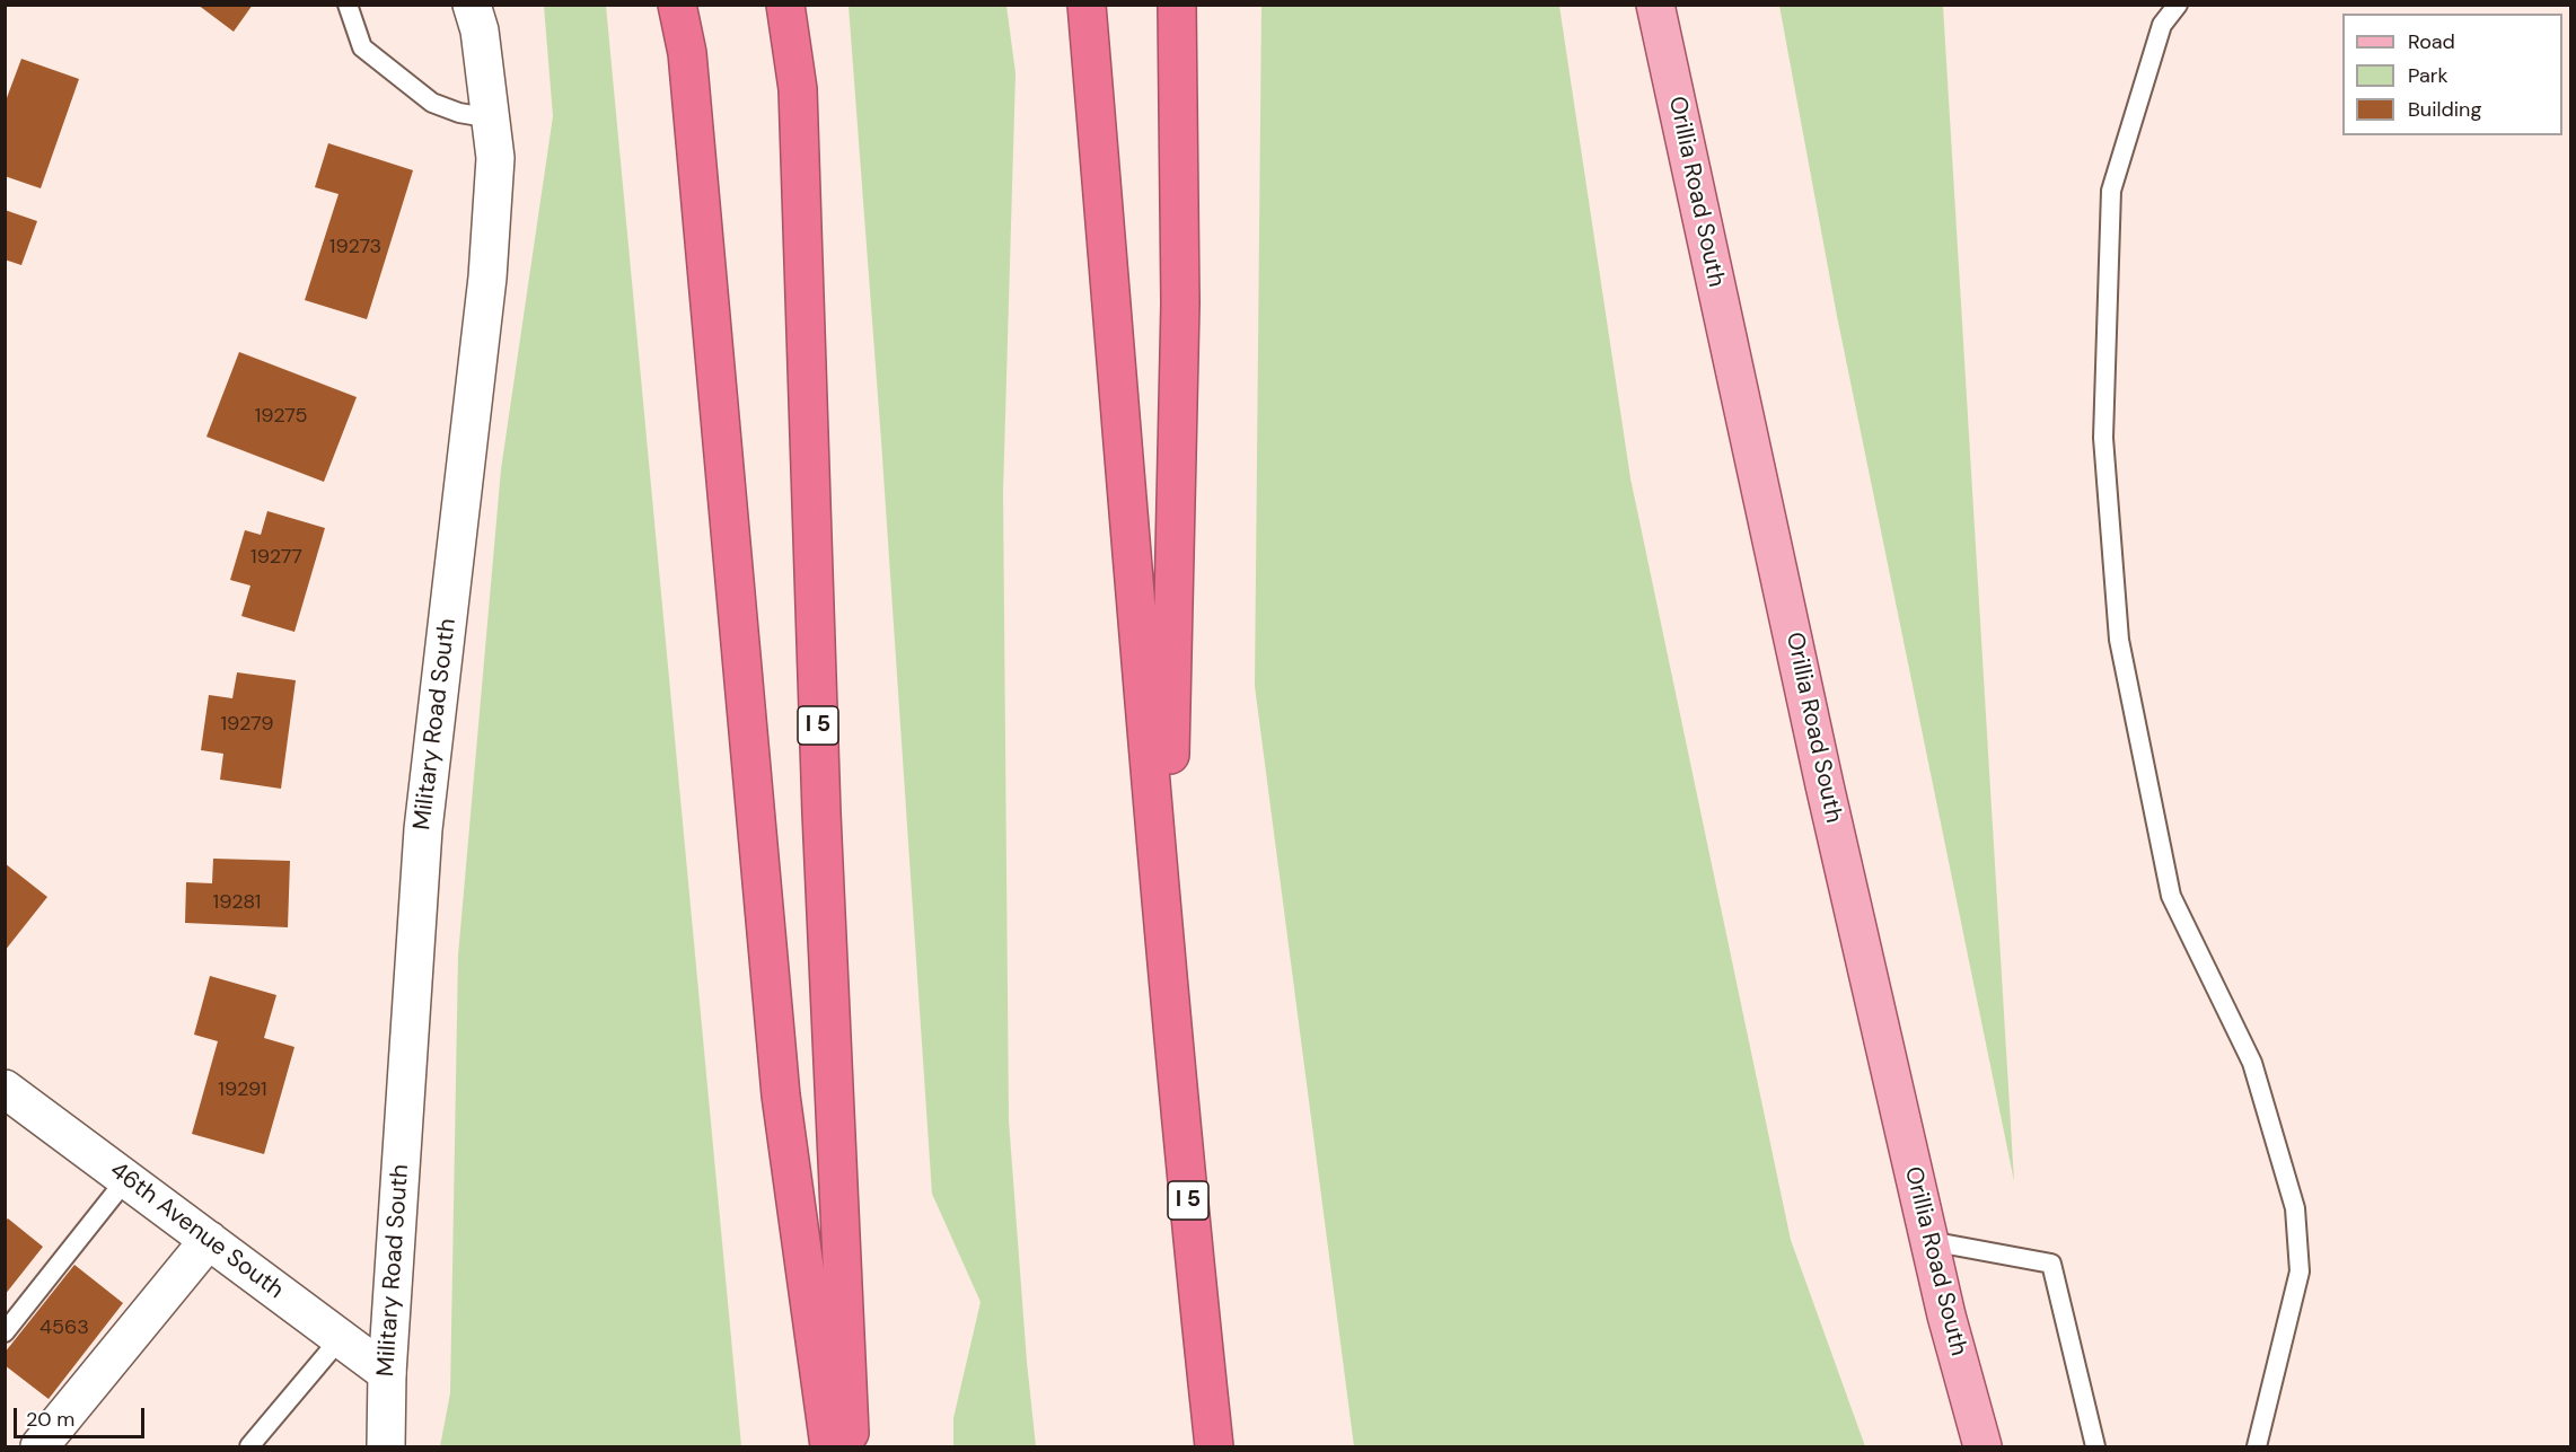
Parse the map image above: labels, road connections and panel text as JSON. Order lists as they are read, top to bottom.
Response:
{
  "streets": {
    "highway": ["I 5"],
    "main road": ["Orillia Road South", "Military Road South", "46th Avenue South"]
  },
  "crossings": [
    ["Military Road South", "46th Avenue South"]
  ],
  "house_numbers": [
    "19273",
    "19275",
    "19277",
    "19279",
    "19281",
    "19291",
    "4563"
  ],
  "legend": ["Road", "Park", "Building"],
  "scale_bar": "20 m"
}
